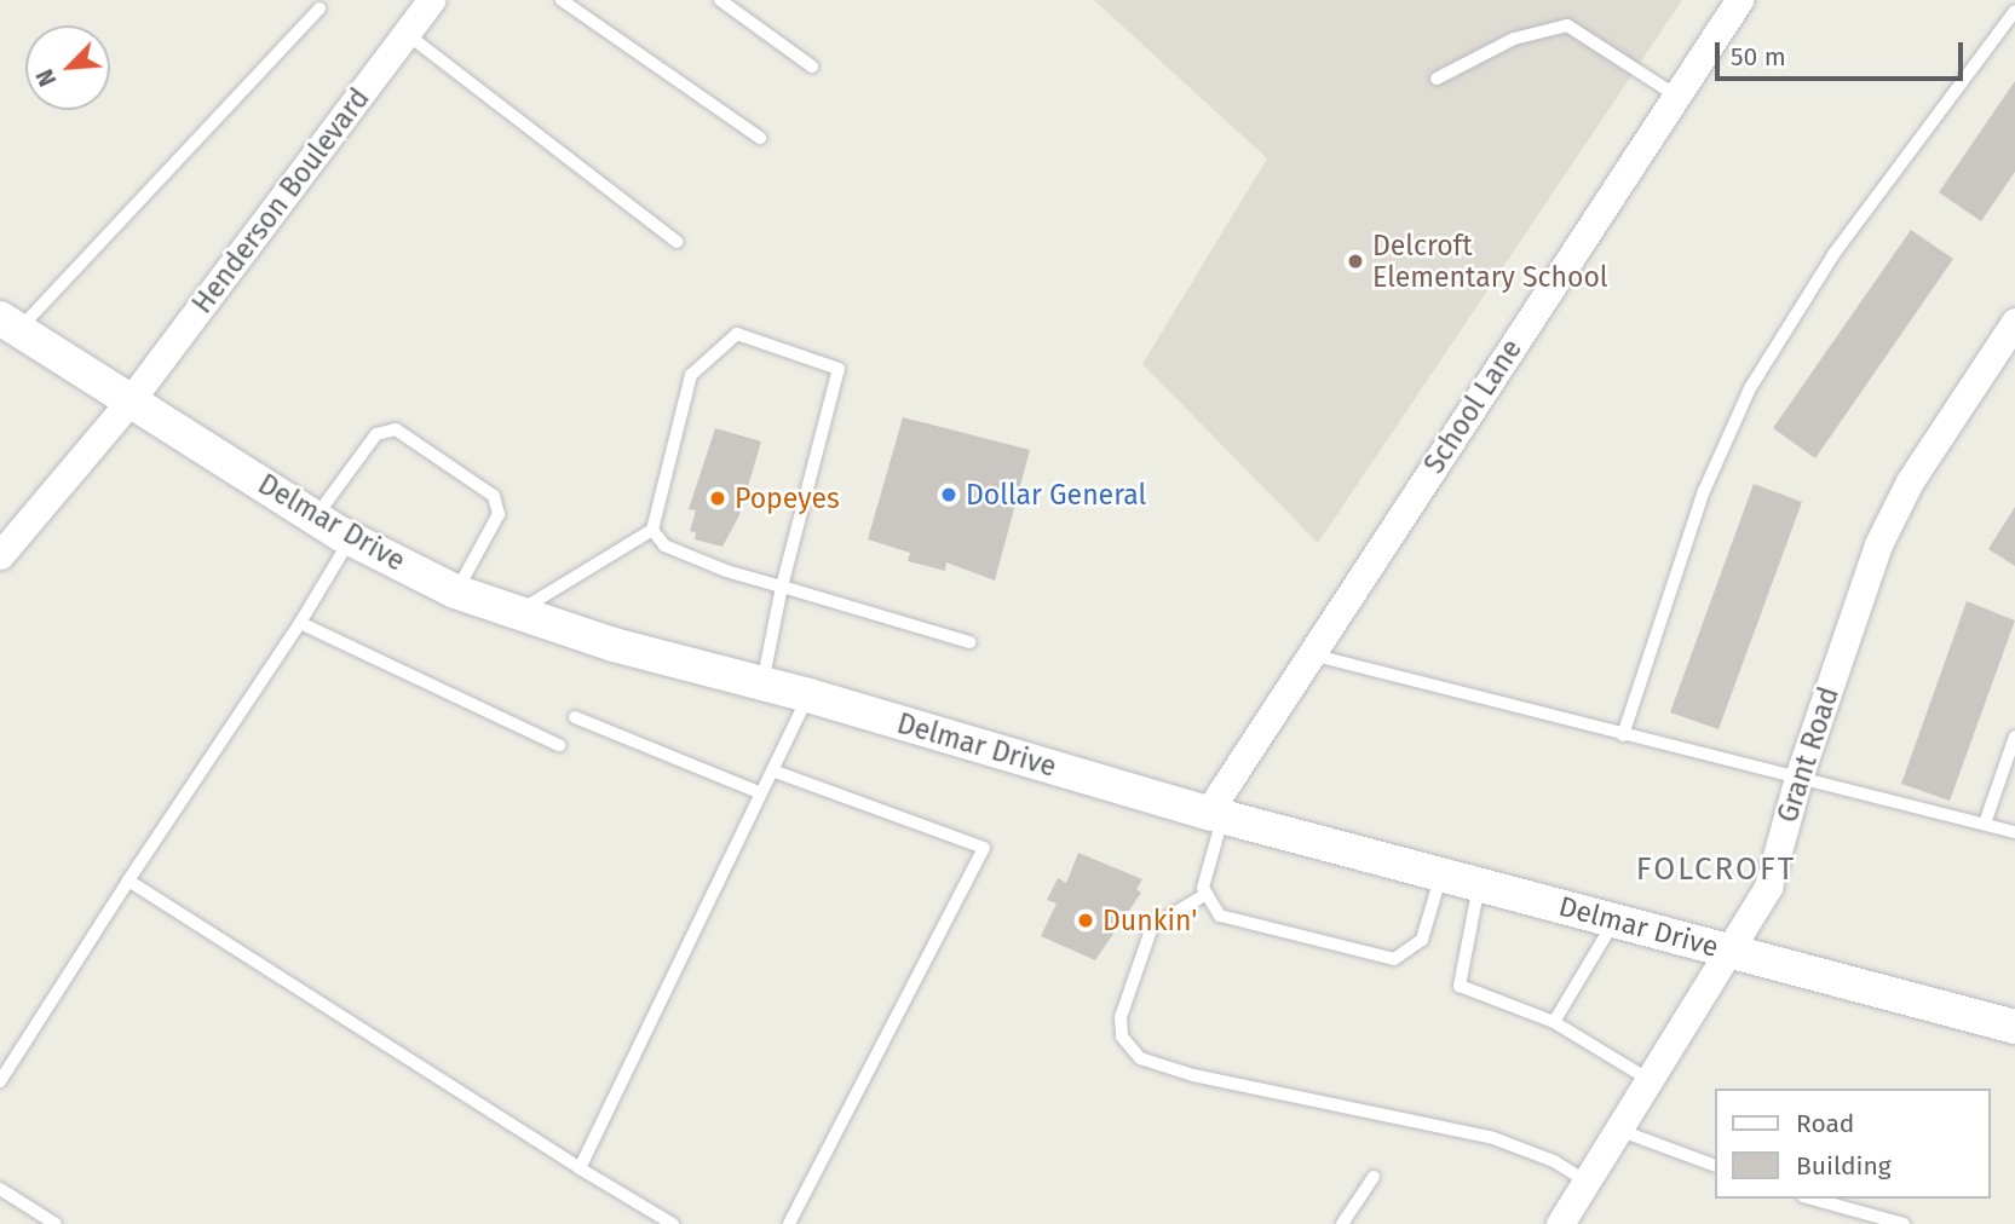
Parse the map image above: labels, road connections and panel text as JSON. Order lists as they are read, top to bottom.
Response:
{
  "streets": {
    "street": [
      "Henderson Boulevard",
      "School Lane",
      "Delmar Drive",
      "Grant Road"
    ]
  },
  "crossings": [
    ["Henderson Boulevard", "Delmar Drive"],
    ["School Lane", "Delmar Drive"],
    ["Delmar Drive", "Grant Road"]
  ],
  "districts": ["FOLCROFT"],
  "places": [
    "Delcroft Elementary School",
    "Dollar General",
    "Popeyes",
    "Dunkin'"
  ],
  "legend": ["Road", "Building"],
  "scale_bar": "50 m",
  "north": "bottom left"
}
